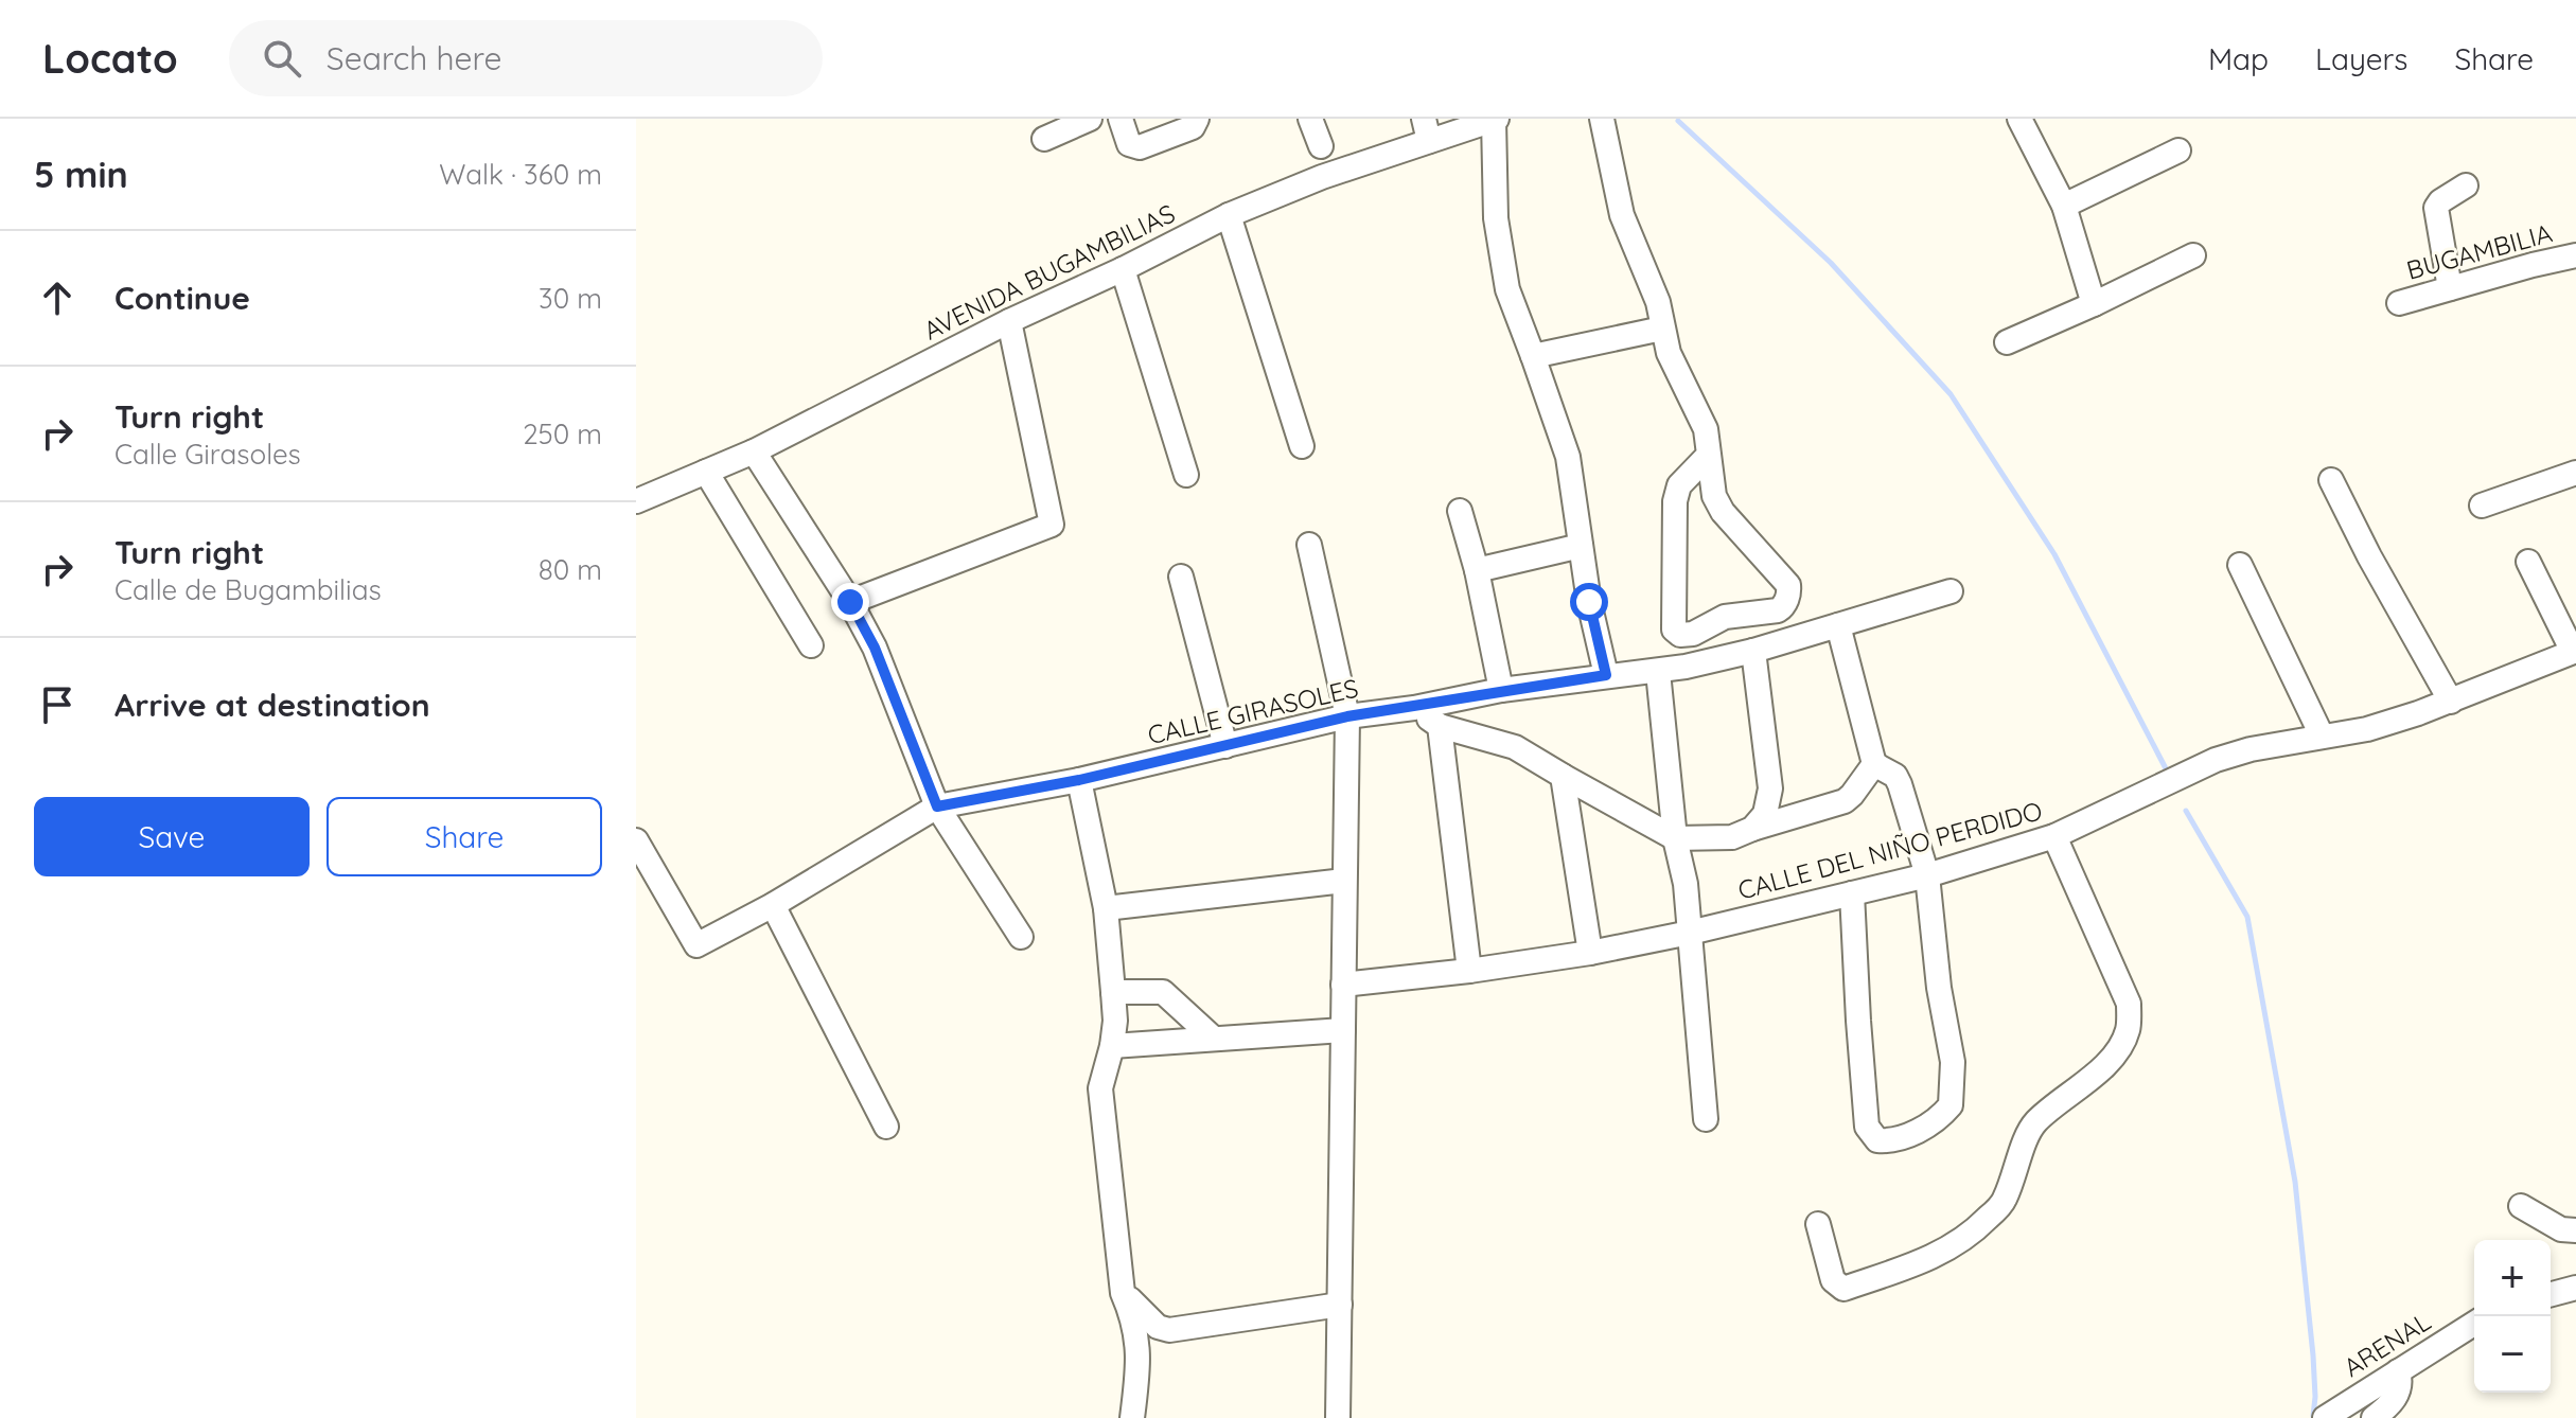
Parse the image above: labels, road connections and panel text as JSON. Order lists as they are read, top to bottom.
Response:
{
  "streets": {
    "street": [
      "BUGAMBILIA",
      "AVENIDA BUGAMBILIAS",
      "CALLE GIRASOLES",
      "CALLE DEL NIÑO PERDIDO",
      "ARENAL"
    ]
  },
  "page": {
    "header": "Locato",
    "search": "Search here",
    "nav": ["Map", "Layers", "Share"],
    "heading": ["5 min", "Walk · 360 m"],
    "list": [
      ["Continue", "30 m"],
      ["Turn right", "Calle Girasoles", "250 m"],
      ["Turn right", "Calle de Bugambilias", "80 m"],
      "Arrive at destination"
    ],
    "buttons": ["Save", "Share"],
    "map_buttons": ["+", "−"]
  }
}
